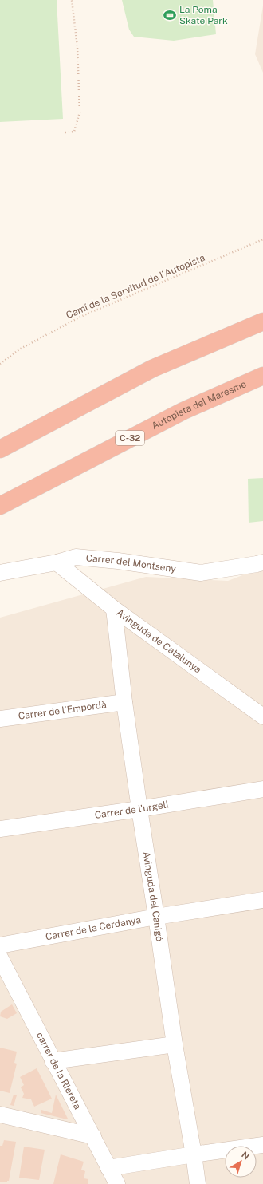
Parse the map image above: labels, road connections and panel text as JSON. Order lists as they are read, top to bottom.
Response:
{
  "streets": {
    "highway": ["Autopista del Maresme", "C-32"],
    "street": [
      "Carrer del Montseny",
      "Avinguda de Catalunya",
      "Carrer de l'Empordà",
      "Carrer de l'urgell",
      "Avinguda del Canigó",
      "Carrer de la Cerdanya",
      "carrer de la Riereta"
    ],
    "path": ["Camí de la Servitud de l'Autopista"]
  },
  "crossings": [
    ["Carrer del Montseny", "Avinguda de Catalunya"],
    ["Avinguda de Catalunya", "Avinguda del Canigó"],
    ["Carrer de l'Empordà", "Avinguda del Canigó"],
    ["Carrer de l'urgell", "Avinguda del Canigó"],
    ["Avinguda del Canigó", "Carrer de la Cerdanya"]
  ],
  "places": {
    "sports": ["La Poma Skate Park"]
  },
  "north": "top right"
}
